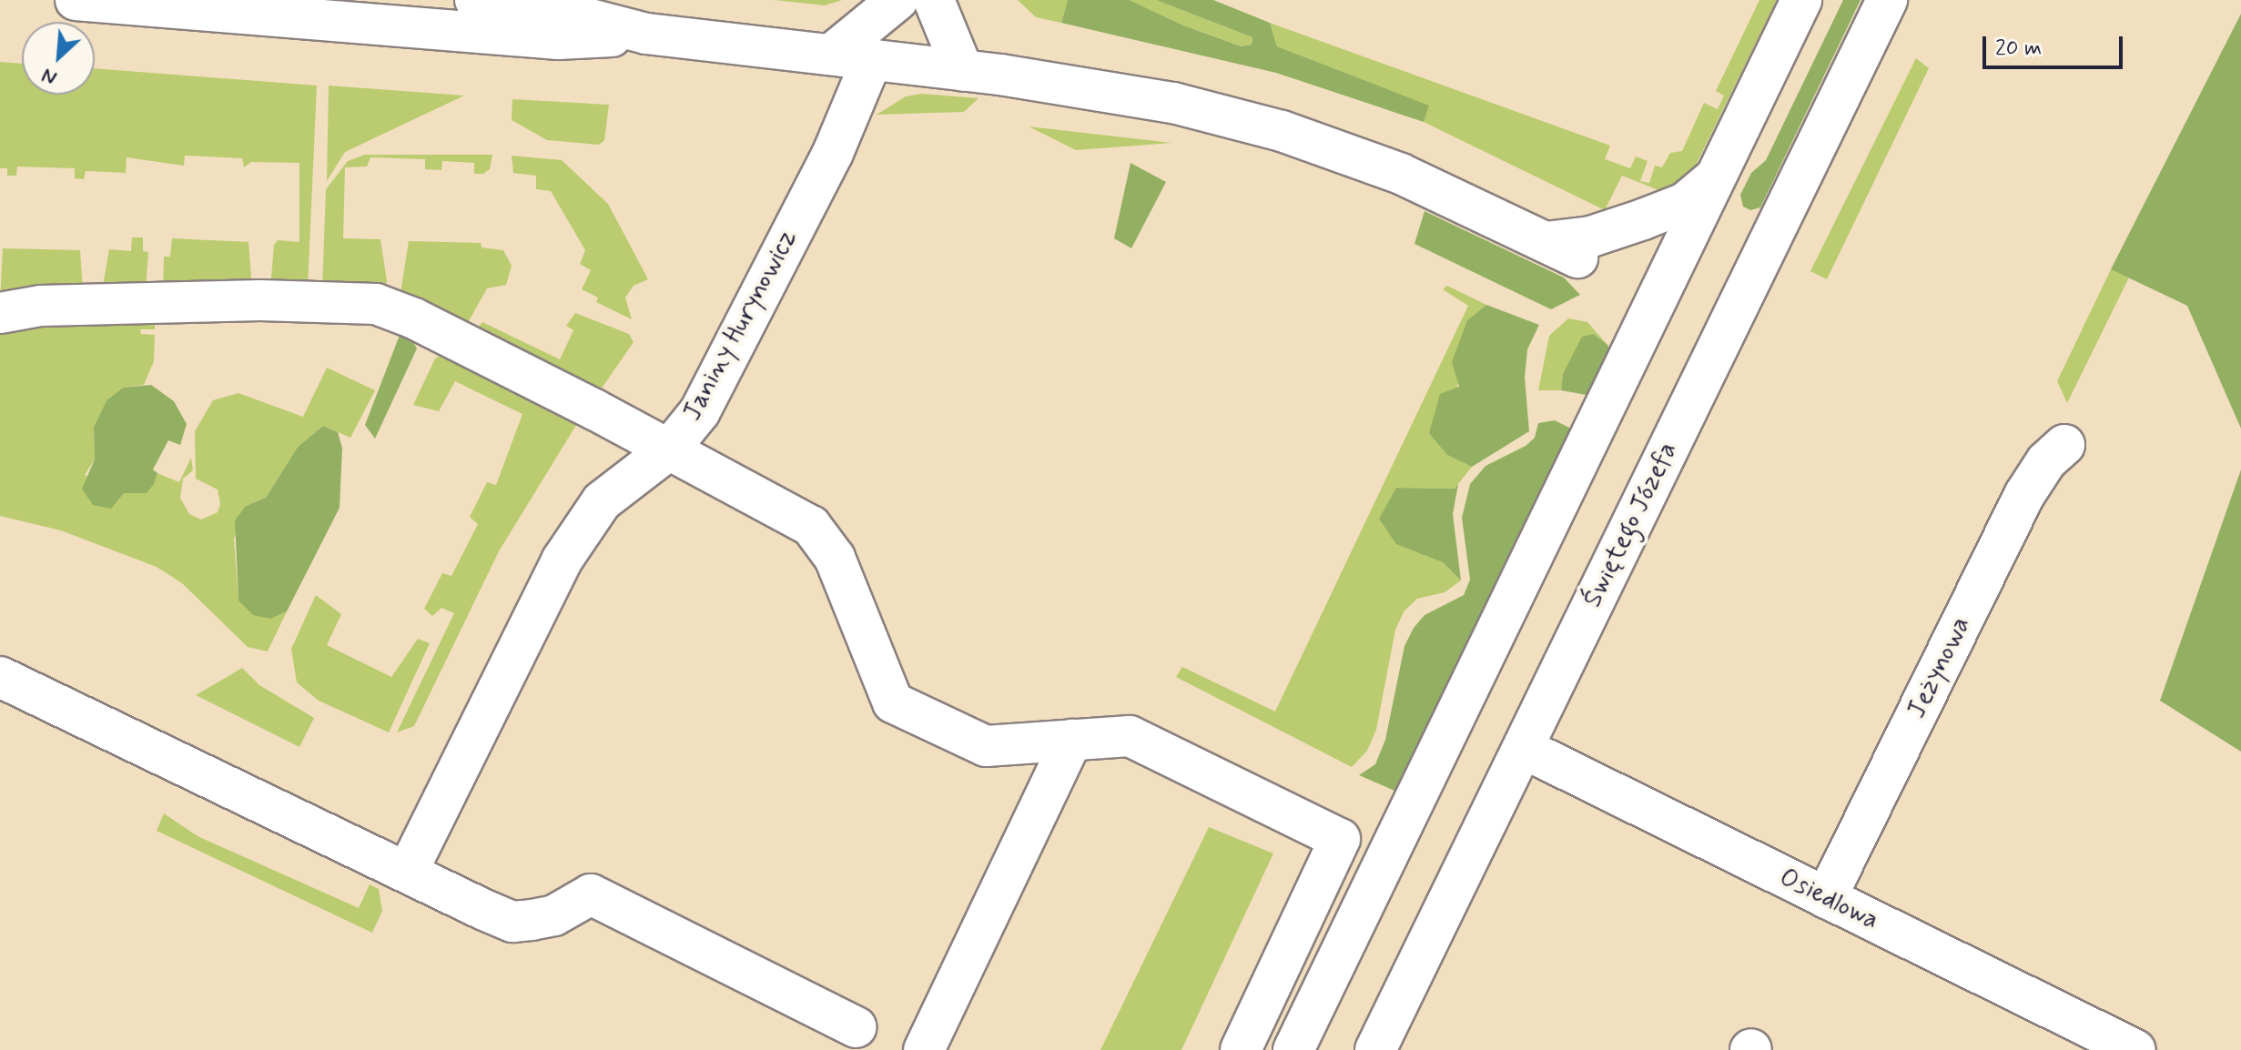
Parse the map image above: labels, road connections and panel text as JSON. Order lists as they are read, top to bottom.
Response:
{
  "streets": {
    "street": [
      "Janiny Hurynowicz",
      "Świętego Józefa",
      "Jeżynowa",
      "Osiedlowa"
    ]
  },
  "crossings": [
    ["Świętego Józefa", "Osiedlowa"],
    ["Jeżynowa", "Osiedlowa"]
  ],
  "scale_bar": "20 m",
  "north": "bottom left"
}
